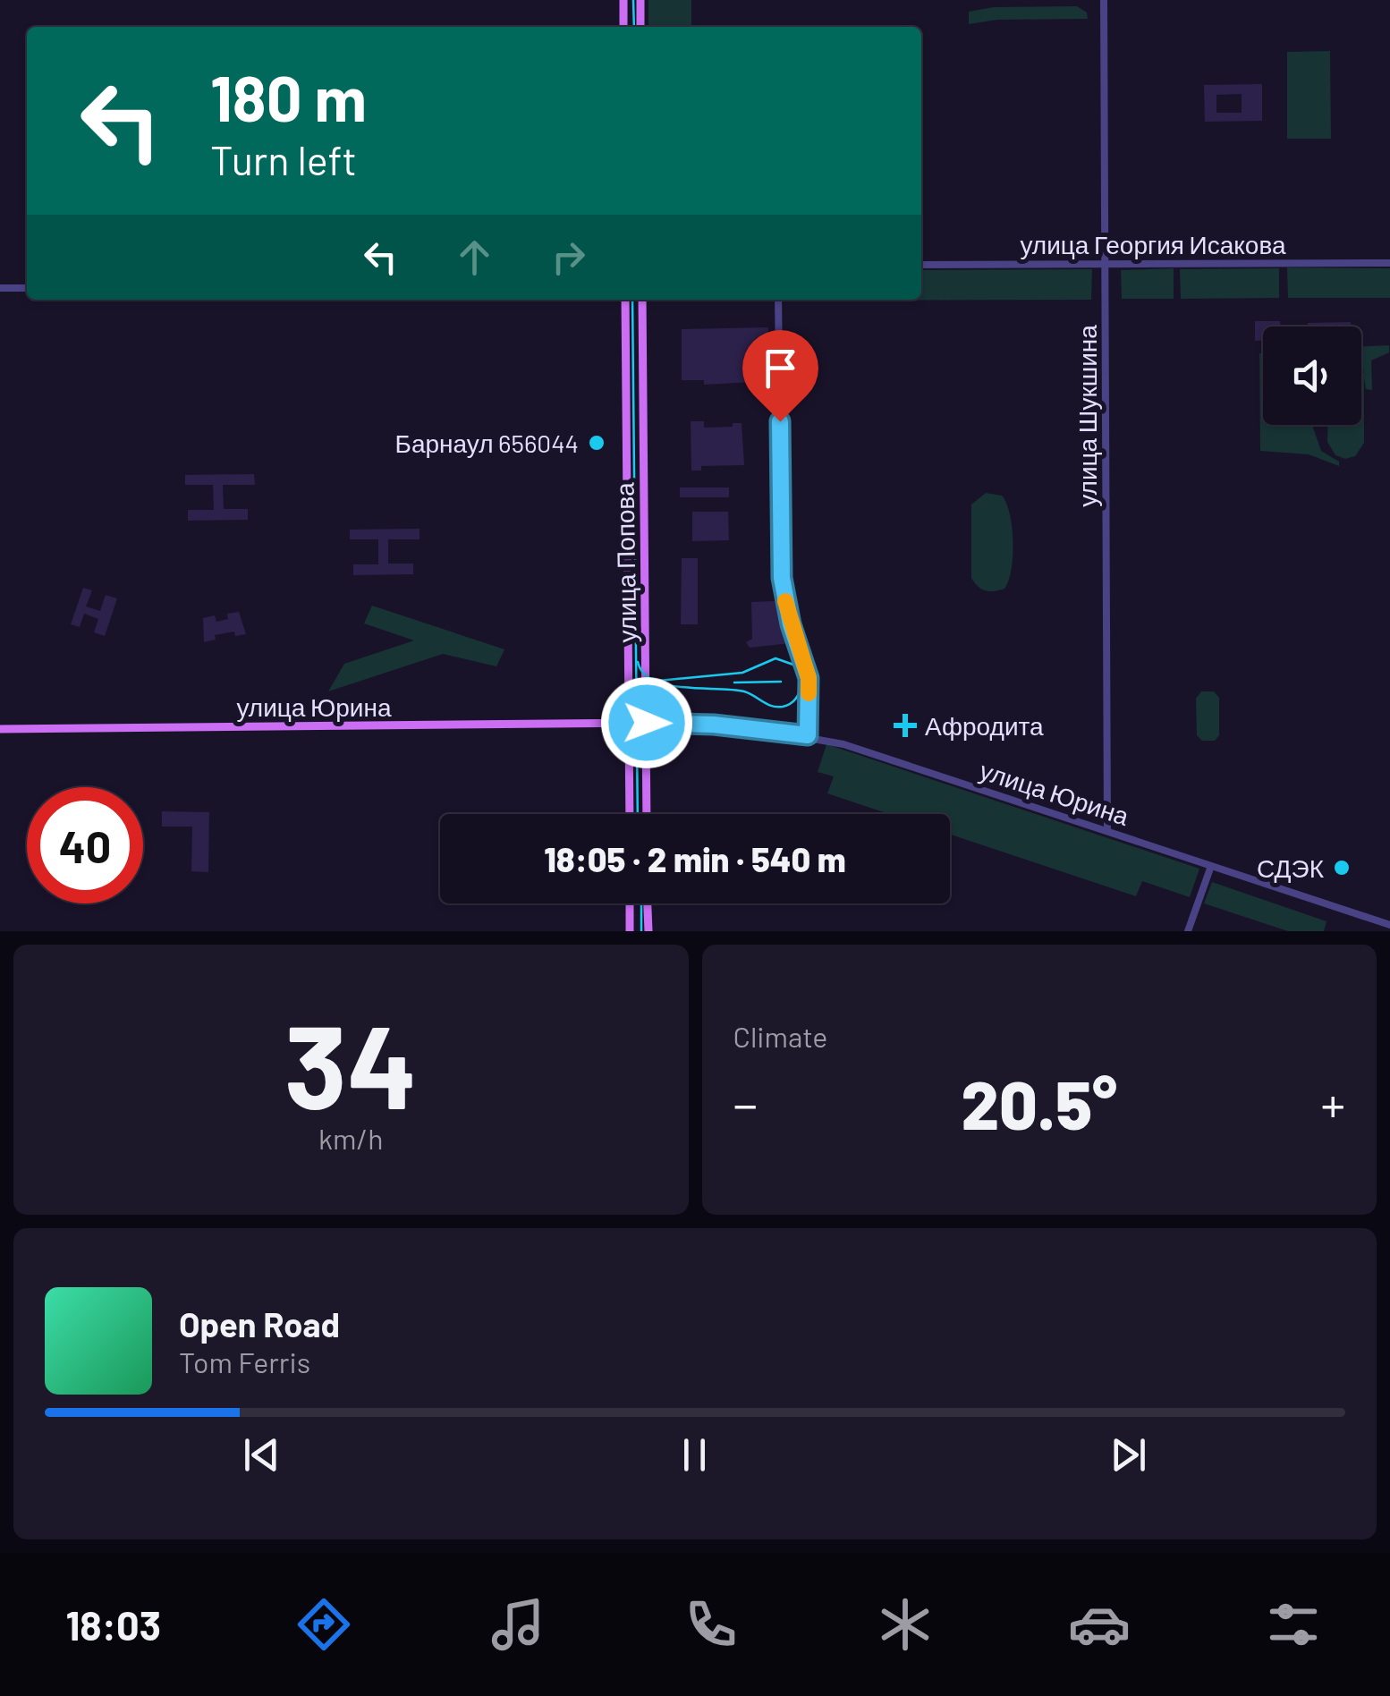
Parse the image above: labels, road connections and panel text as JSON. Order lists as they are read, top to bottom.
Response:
{
  "streets": {
    "main road": ["улица Попова", "улица Юрина"],
    "street": ["улица Георгия Исакова", "улица Шукшина"]
  },
  "crossings": [
    ["улица Георгия Исакова", "улица Шукшина"],
    ["улица Шукшина", "улица Юрина"],
    ["улица Попова", "улица Юрина"]
  ],
  "places": {
    "other": ["Барнаул 656044", "СДЭК"],
    "health": ["Афродита"]
  },
  "page": {
    "turn": ["180 m", "Turn left"],
    "limit": "40",
    "trip": "18:05 · 2 min · 540 m",
    "tile": [
      ["34", "km/h"],
      "Climate"
    ],
    "heat": ["−", "20.5°", "+"],
    "song": ["Open Road", "Tom Ferris"],
    "tabs": "18:03"
  }
}
